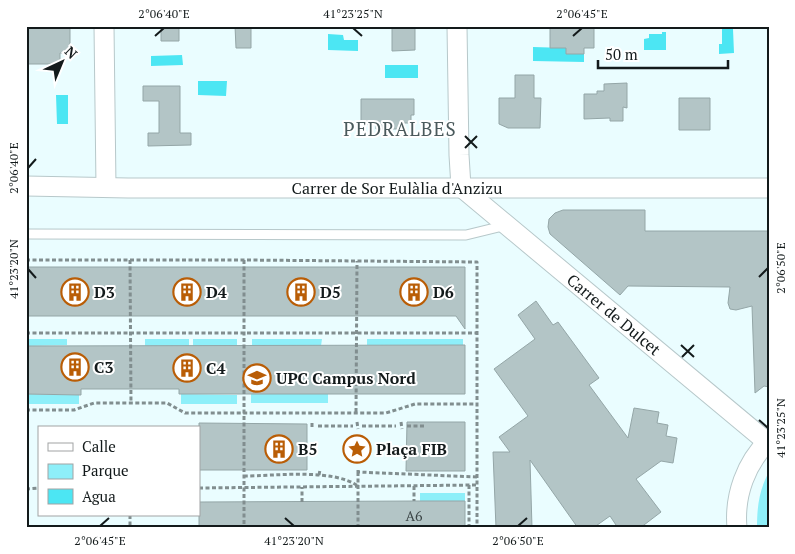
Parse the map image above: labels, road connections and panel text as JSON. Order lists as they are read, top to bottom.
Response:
{
  "streets": {
    "street": ["Carrer de Sor Eulàlia d'Anzizu", "Carrer de Dulcet"]
  },
  "crossings": [
    ["Carrer de Sor Eulàlia d'Anzizu", "Carrer de Dulcet"]
  ],
  "districts": ["PEDRALBES"],
  "places": {
    "building": [
      "D3",
      "D4",
      "D5",
      "D6",
      "C3",
      "C4",
      "B5"
    ],
    "school or university": ["UPC Campus Nord"],
    "place": ["Plaça FIB"]
  },
  "house_numbers": ["A6"],
  "legend": ["Calle", "Parque", "Agua"],
  "scale_bar": "50 m",
  "north": "top right",
  "coordinates": [
    "2°06'40\"E",
    "41°23'25\"N",
    "2°06'45\"E",
    "2°06'50\"E",
    "41°23'20\"N"
  ]
}
